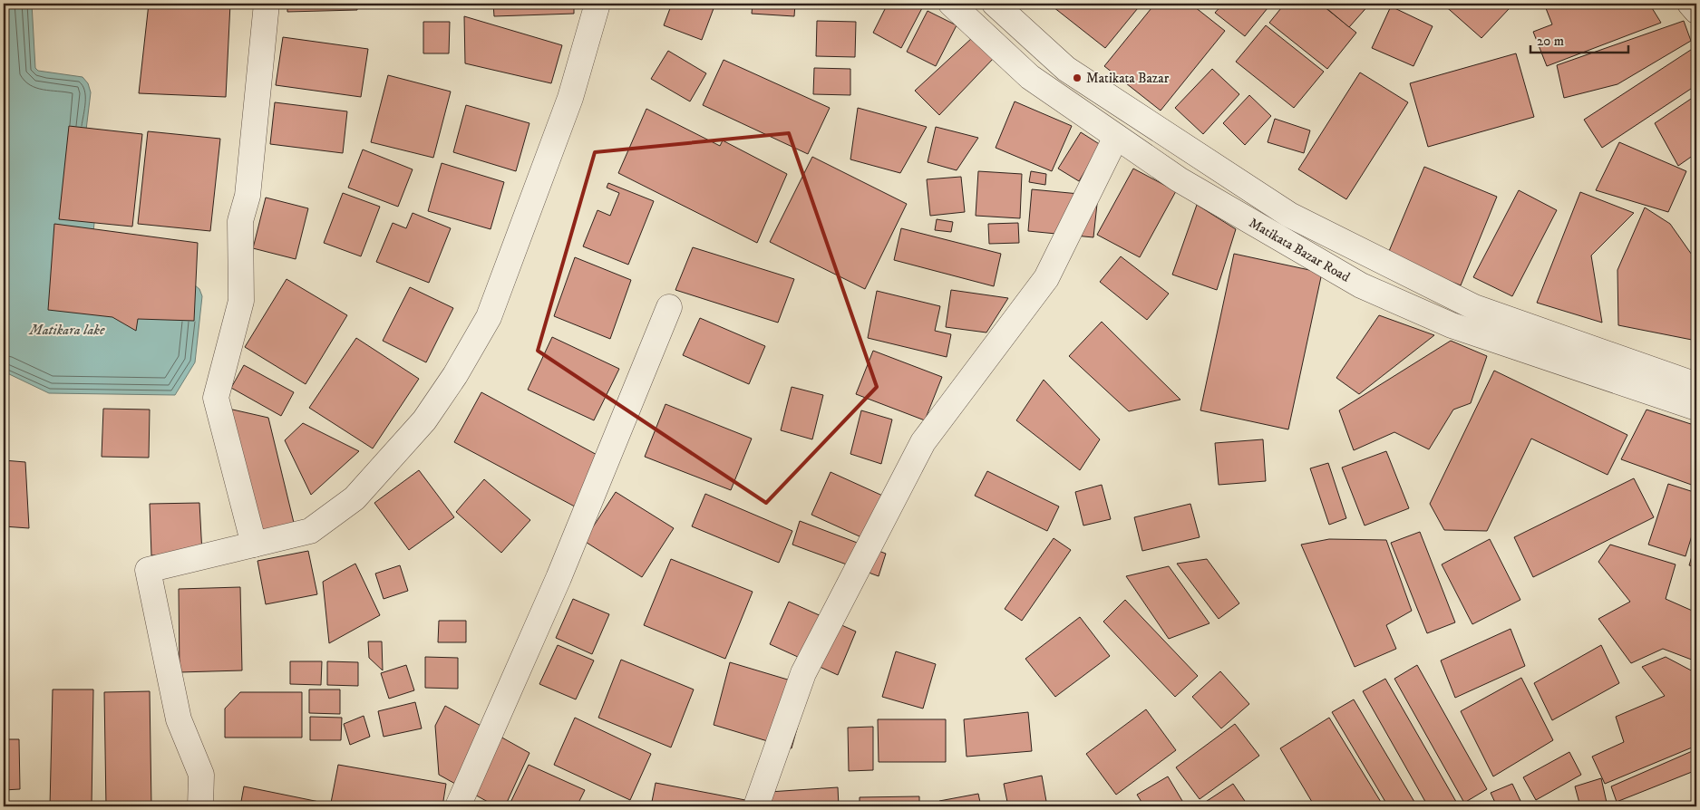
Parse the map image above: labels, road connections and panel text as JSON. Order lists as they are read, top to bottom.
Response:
{
  "streets": {
    "street": ["Matikata Bazar Road"]
  },
  "water": ["Matikara lake"],
  "places": ["Matikata Bazar"],
  "scale_bar": "20 m"
}
